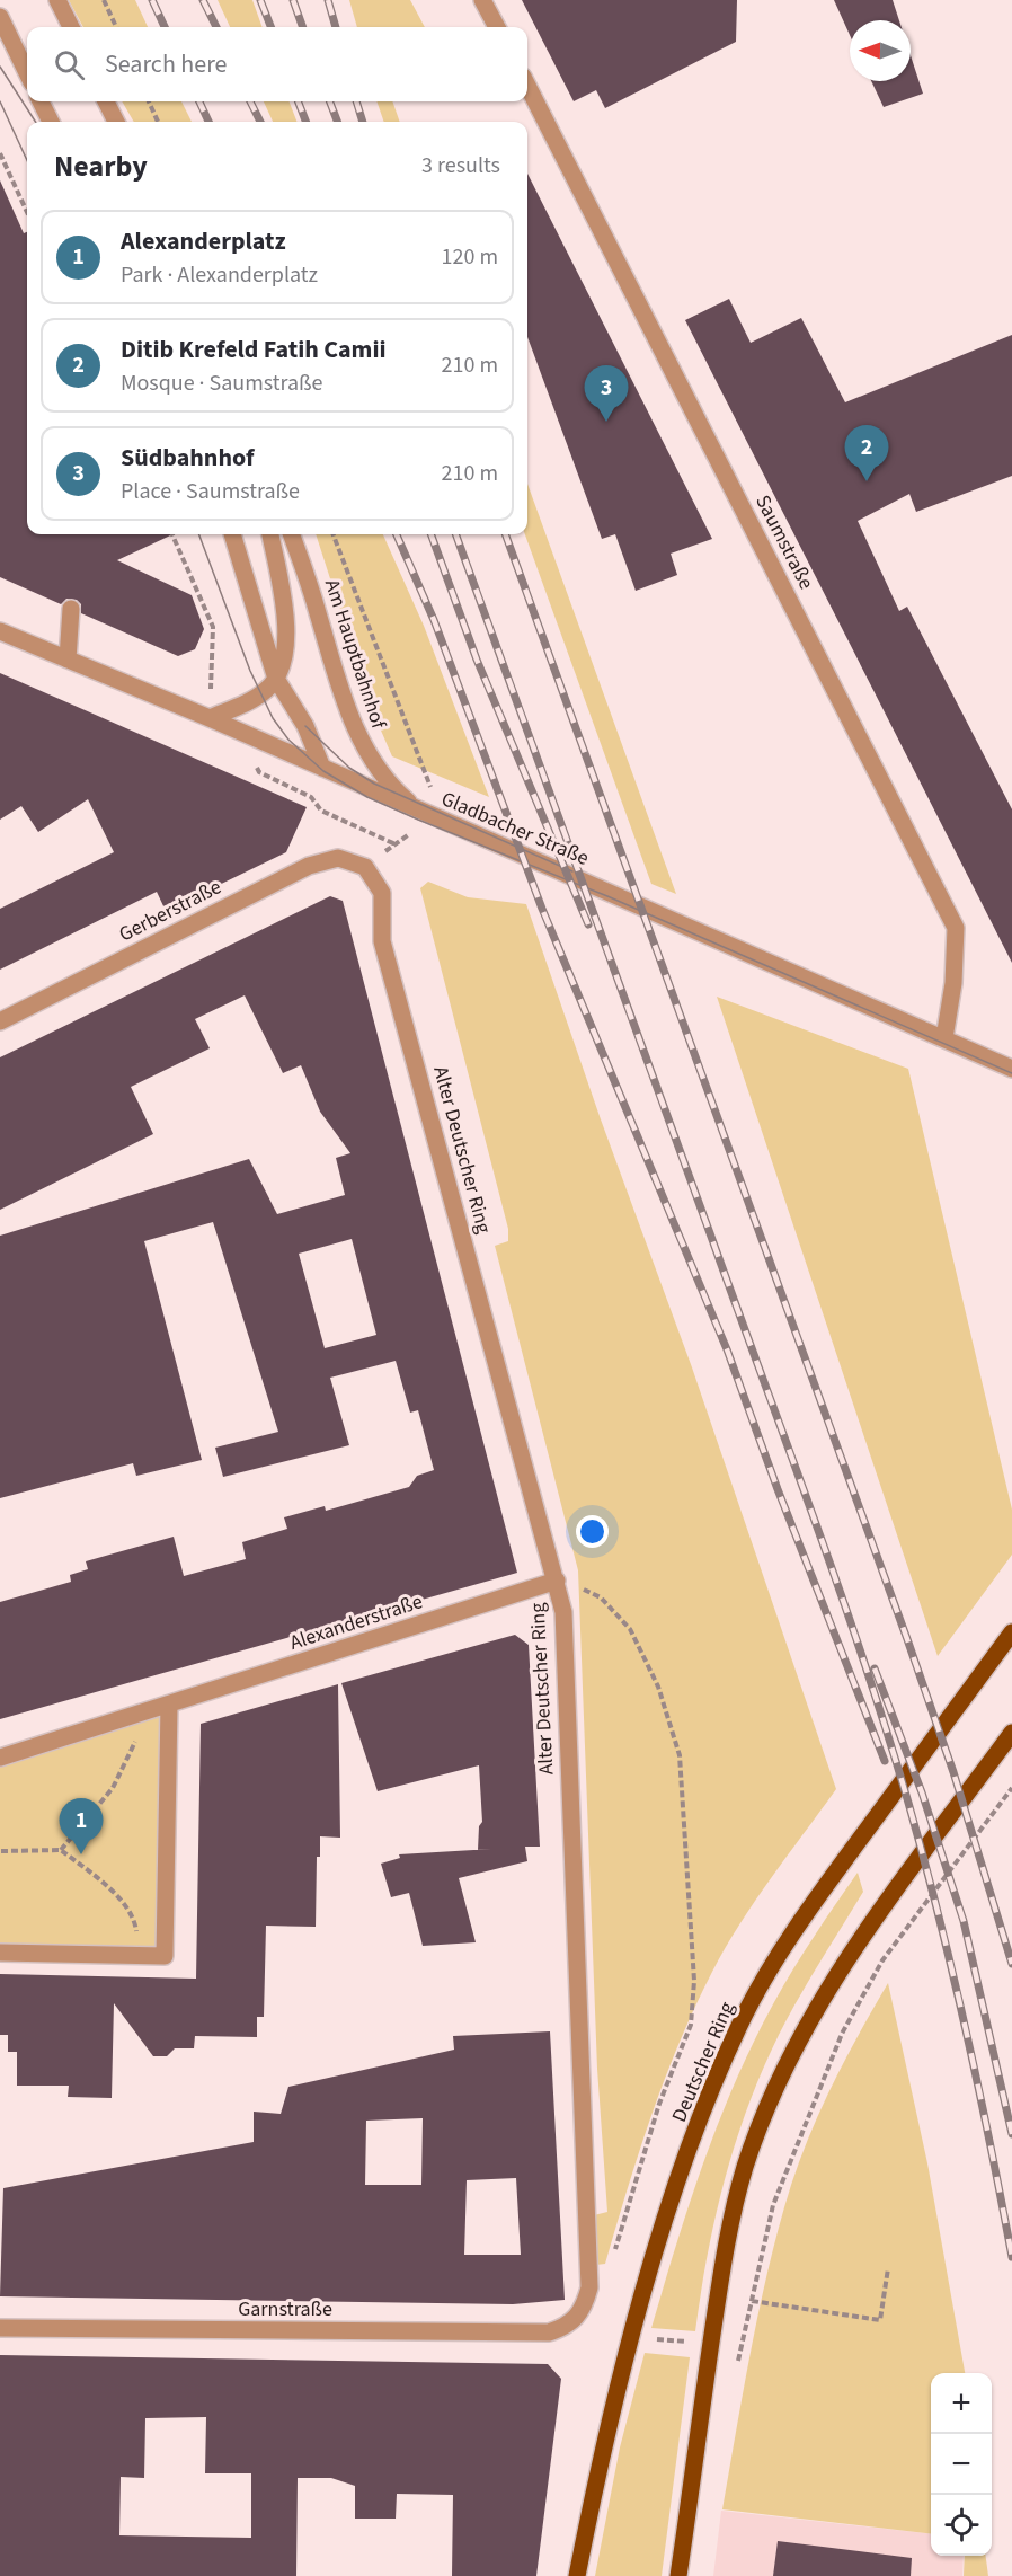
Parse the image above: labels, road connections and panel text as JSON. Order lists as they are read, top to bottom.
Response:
{
  "streets": {
    "main road": ["Deutscher Ring"],
    "street": [
      "Saumstraße",
      "Am Hauptbahnhof",
      "Gladbacher Straße",
      "Gerberstraße",
      "Alter Deutscher Ring",
      "Alexanderstraße",
      "Garnstraße"
    ]
  },
  "crossings": [
    ["Saumstraße", "Gladbacher Straße"],
    ["Am Hauptbahnhof", "Gladbacher Straße"],
    ["Gerberstraße", "Alter Deutscher Ring"],
    ["Alter Deutscher Ring", "Alexanderstraße"],
    ["Alter Deutscher Ring", "Garnstraße"]
  ],
  "north": "left",
  "page": {
    "search": "Search here",
    "heading": ["Nearby", "3 results"],
    "list": [
      {
        "mark": "1",
        "name": "Alexanderplatz",
        "note": "Park · Alexanderplatz",
        "value": "120 m"
      },
      {
        "mark": "2",
        "name": "Ditib Krefeld Fatih Camii",
        "note": "Mosque · Saumstraße",
        "value": "210 m"
      },
      {
        "mark": "3",
        "name": "Südbahnhof",
        "note": "Place · Saumstraße",
        "value": "210 m"
      }
    ],
    "pins": ["3", "2", "1"],
    "map_buttons": ["+", "−"]
  }
}
